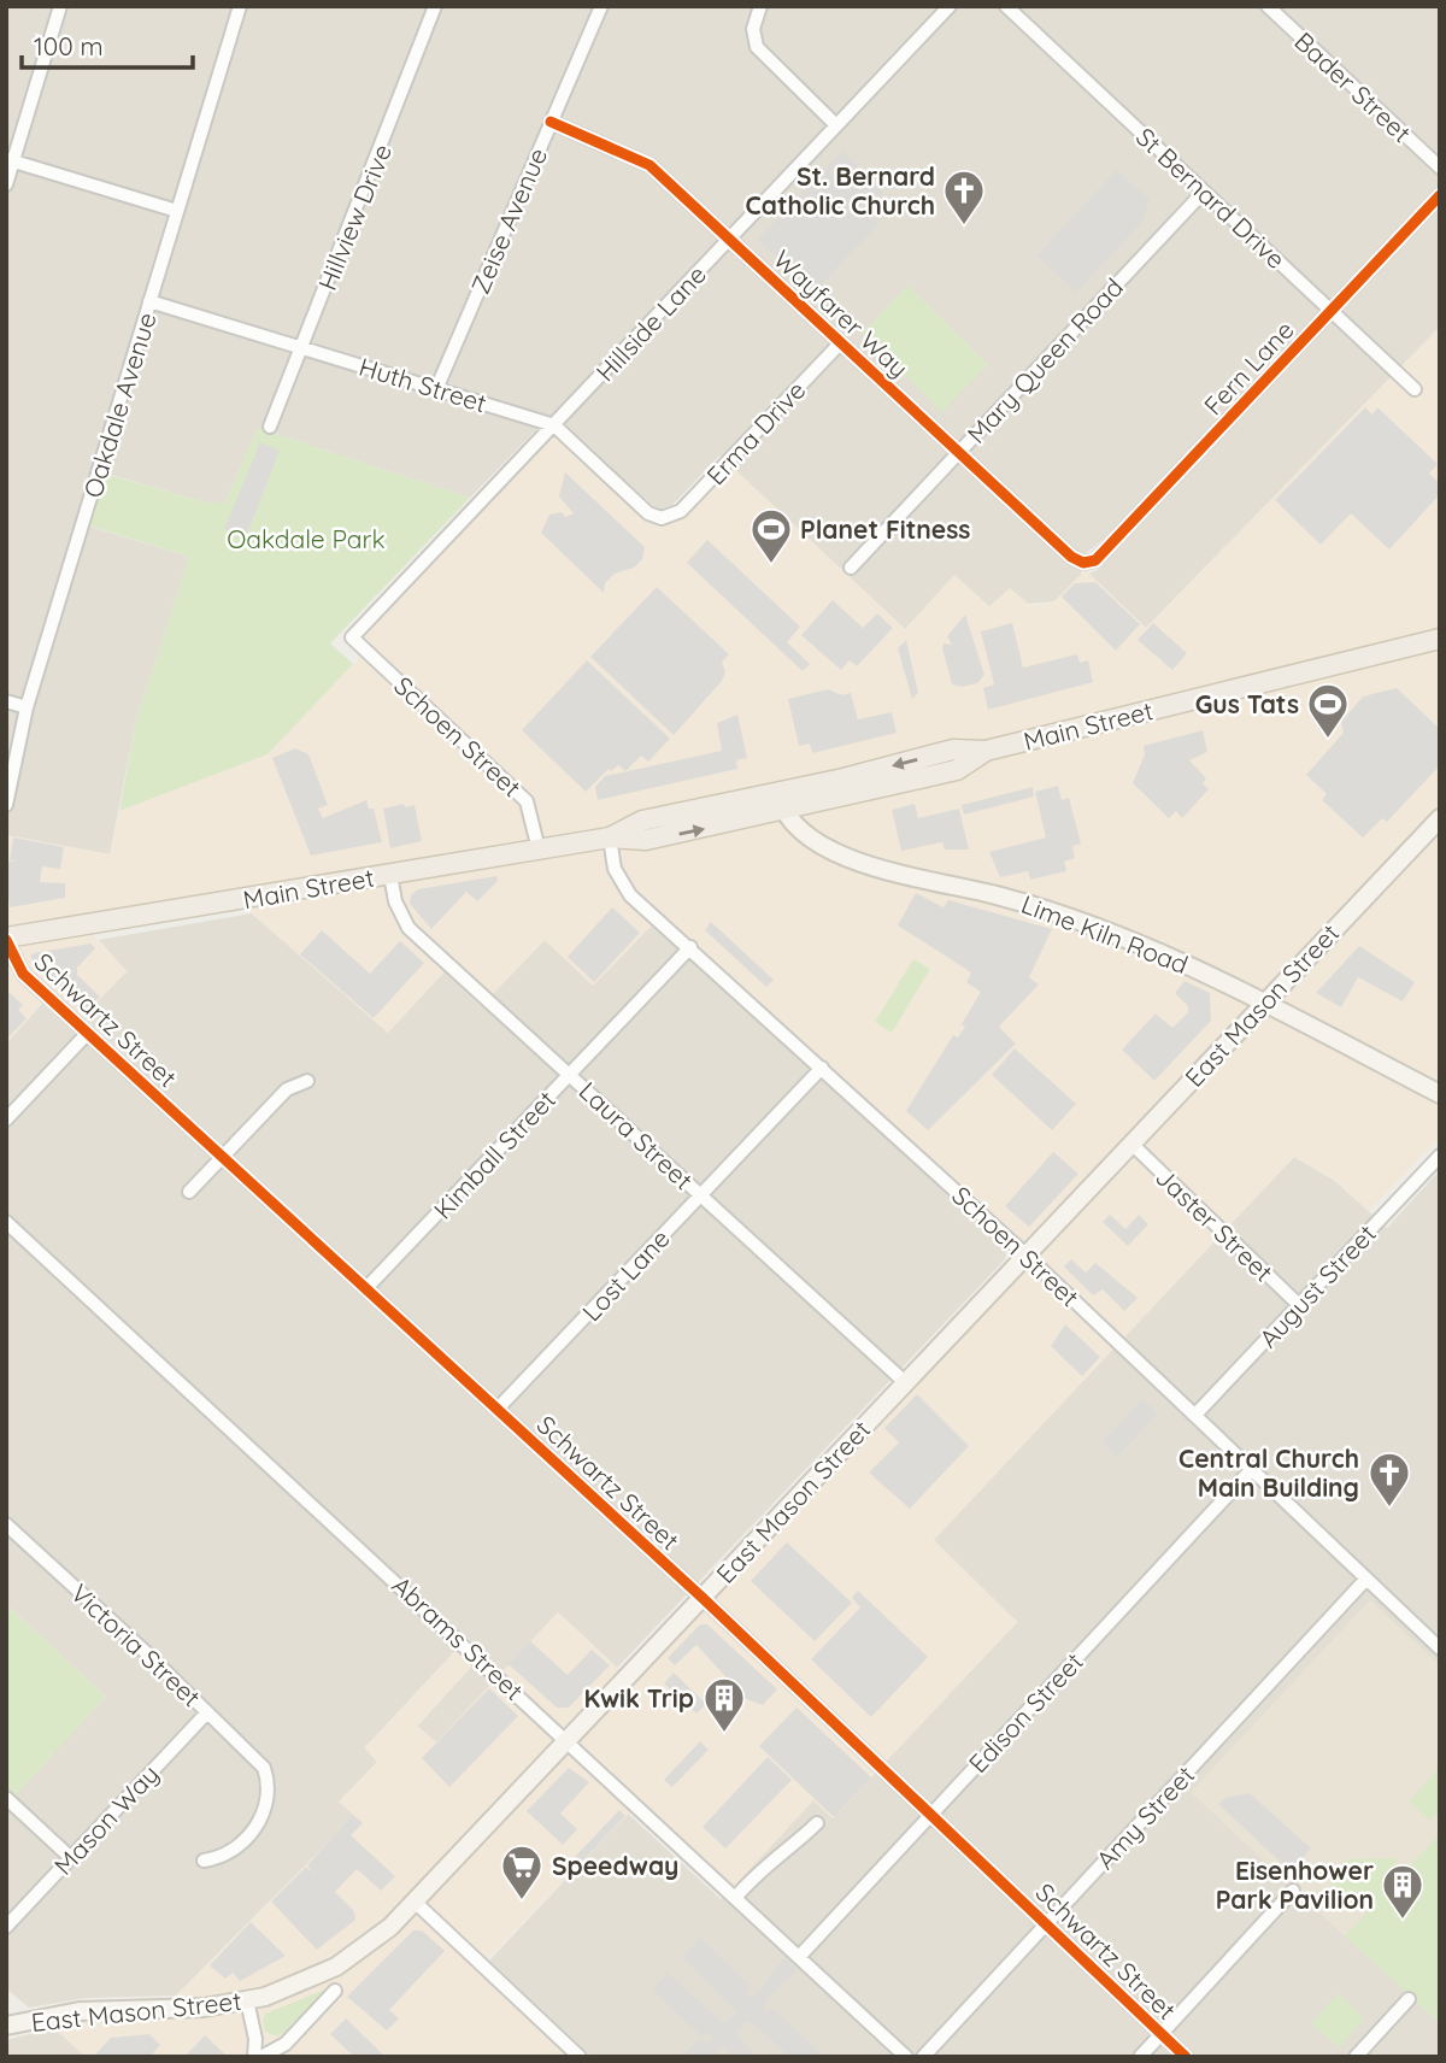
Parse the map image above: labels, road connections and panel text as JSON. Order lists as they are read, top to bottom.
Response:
{
  "streets": {
    "main road": ["Main Street", "Lime Kiln Road", "East Mason Street"],
    "street": [
      "Bader Street",
      "St Bernard Drive",
      "Hillview Drive",
      "Zeise Avenue",
      "Wayfarer Way",
      "Hillside Lane",
      "Mary Queen Road",
      "Fern Lane",
      "Huth Street",
      "Oakdale Avenue",
      "Erma Drive",
      "Schoen Street",
      "Schwartz Street",
      "Laura Street",
      "Kimball Street",
      "Jaster Street",
      "Lost Lane",
      "August Street",
      "Abrams Street",
      "Victoria Street",
      "Edison Street",
      "Amy Street",
      "Mason Way"
    ]
  },
  "crossings": [
    ["St Bernard Drive", "Mary Queen Road"],
    ["St Bernard Drive", "Fern Lane"],
    ["Hillview Drive", "Huth Street"],
    ["Zeise Avenue", "Wayfarer Way"],
    ["Zeise Avenue", "Huth Street"],
    ["Wayfarer Way", "Hillside Lane"],
    ["Wayfarer Way", "Mary Queen Road"],
    ["Wayfarer Way", "Fern Lane"],
    ["Wayfarer Way", "Erma Drive"],
    ["Hillside Lane", "Huth Street"],
    ["Hillside Lane", "Schoen Street"],
    ["Huth Street", "Oakdale Avenue"],
    ["Huth Street", "Erma Drive"],
    ["Main Street", "Schoen Street"],
    ["Main Street", "Lime Kiln Road"],
    ["Main Street", "Schwartz Street"],
    ["Main Street", "Laura Street"],
    ["Schoen Street", "East Mason Street"],
    ["Schoen Street", "Kimball Street"],
    ["Schoen Street", "Lost Lane"],
    ["Schoen Street", "August Street"],
    ["Schoen Street", "Edison Street"],
    ["Schoen Street", "Amy Street"],
    ["Lime Kiln Road", "East Mason Street"],
    ["East Mason Street", "Schwartz Street"],
    ["East Mason Street", "Laura Street"],
    ["East Mason Street", "Jaster Street"],
    ["East Mason Street", "Abrams Street"],
    ["Schwartz Street", "Kimball Street"],
    ["Schwartz Street", "Lost Lane"],
    ["Schwartz Street", "Edison Street"],
    ["Schwartz Street", "Amy Street"],
    ["Laura Street", "Kimball Street"],
    ["Laura Street", "Lost Lane"],
    ["Jaster Street", "August Street"],
    ["Abrams Street", "Edison Street"],
    ["Victoria Street", "Mason Way"]
  ],
  "parks": ["Oakdale Park"],
  "places": {
    "church": ["St. Bernard Catholic Church", "Central Church Main Building"],
    "sports": ["Planet Fitness", "Gus Tats"],
    "building": ["Kwik Trip", "Eisenhower Park Pavilion"],
    "supermarket": ["Speedway"]
  },
  "scale_bar": "100 m"
}
